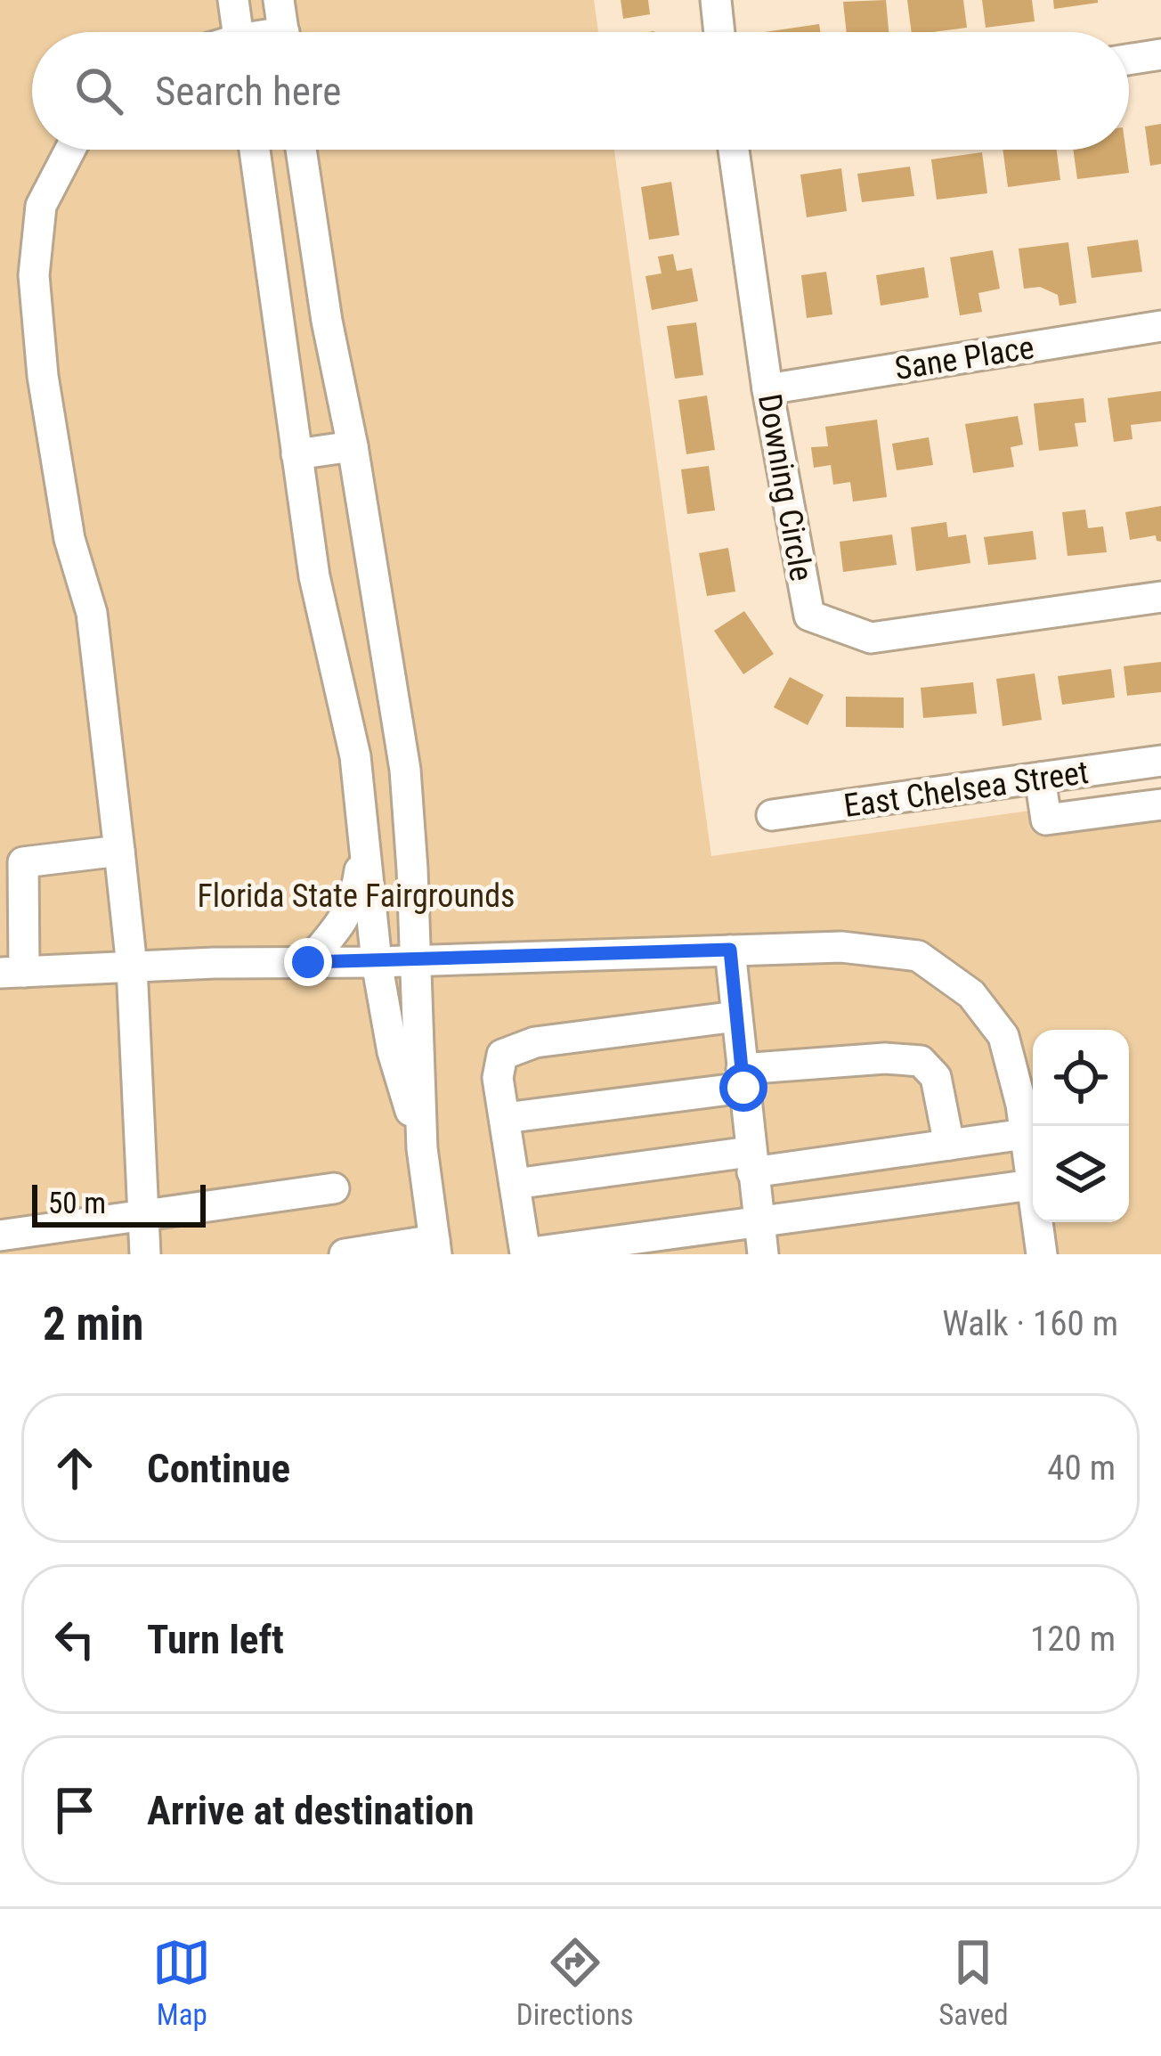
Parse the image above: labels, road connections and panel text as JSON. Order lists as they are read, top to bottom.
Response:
{
  "streets": {
    "street": ["Sane Place", "Downing Circle", "East Chelsea Street"]
  },
  "crossings": [
    ["Sane Place", "Downing Circle"]
  ],
  "parks": ["Florida State Fairgrounds"],
  "scale_bar": "50 m",
  "page": {
    "search": "Search here",
    "scale": "50 m",
    "heading": ["2 min", "Walk · 160 m"],
    "list": [
      ["Continue", "40 m"],
      ["Turn left", "120 m"],
      "Arrive at destination"
    ],
    "nav": ["Map", "Directions", "Saved"]
  }
}
